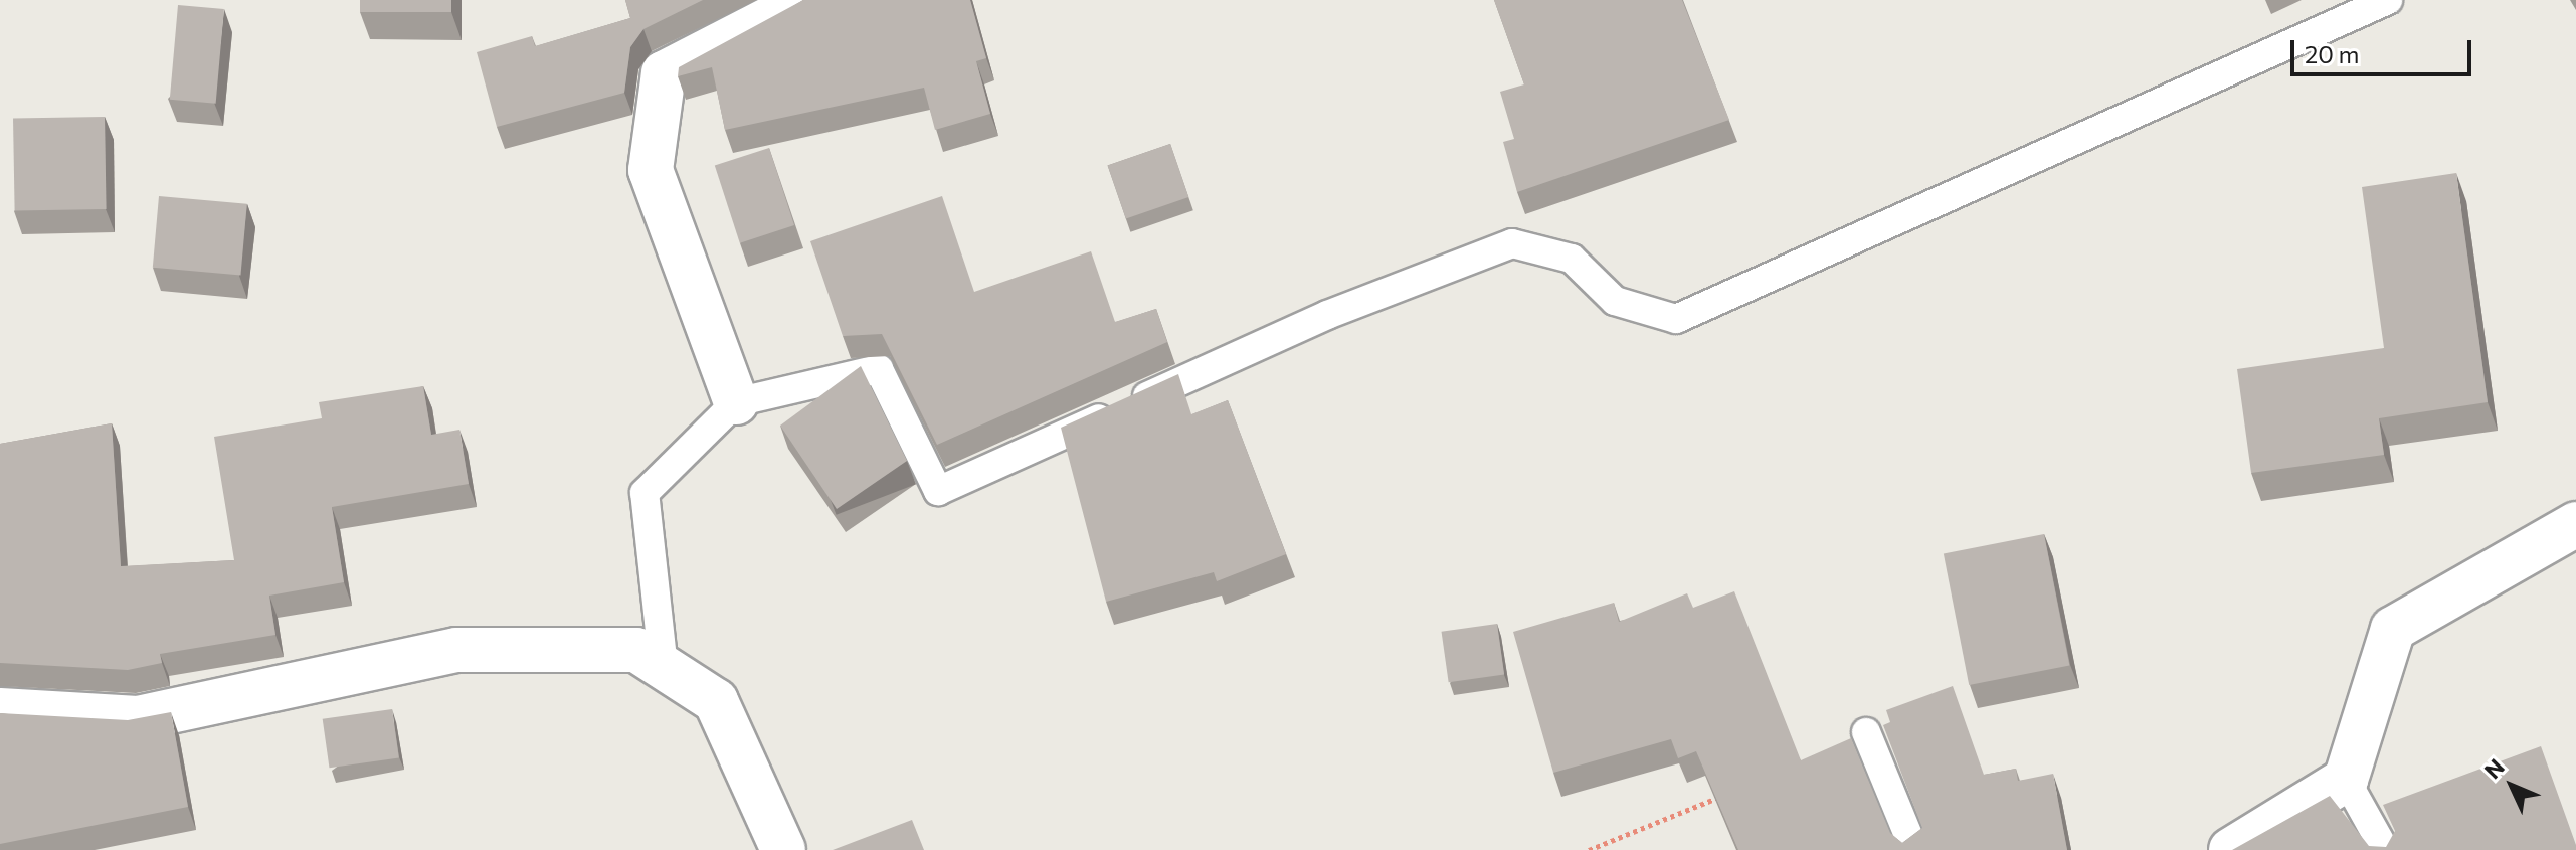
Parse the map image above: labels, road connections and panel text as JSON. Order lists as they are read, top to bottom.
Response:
{
  "scale_bar": "20 m",
  "north": "top left"
}
